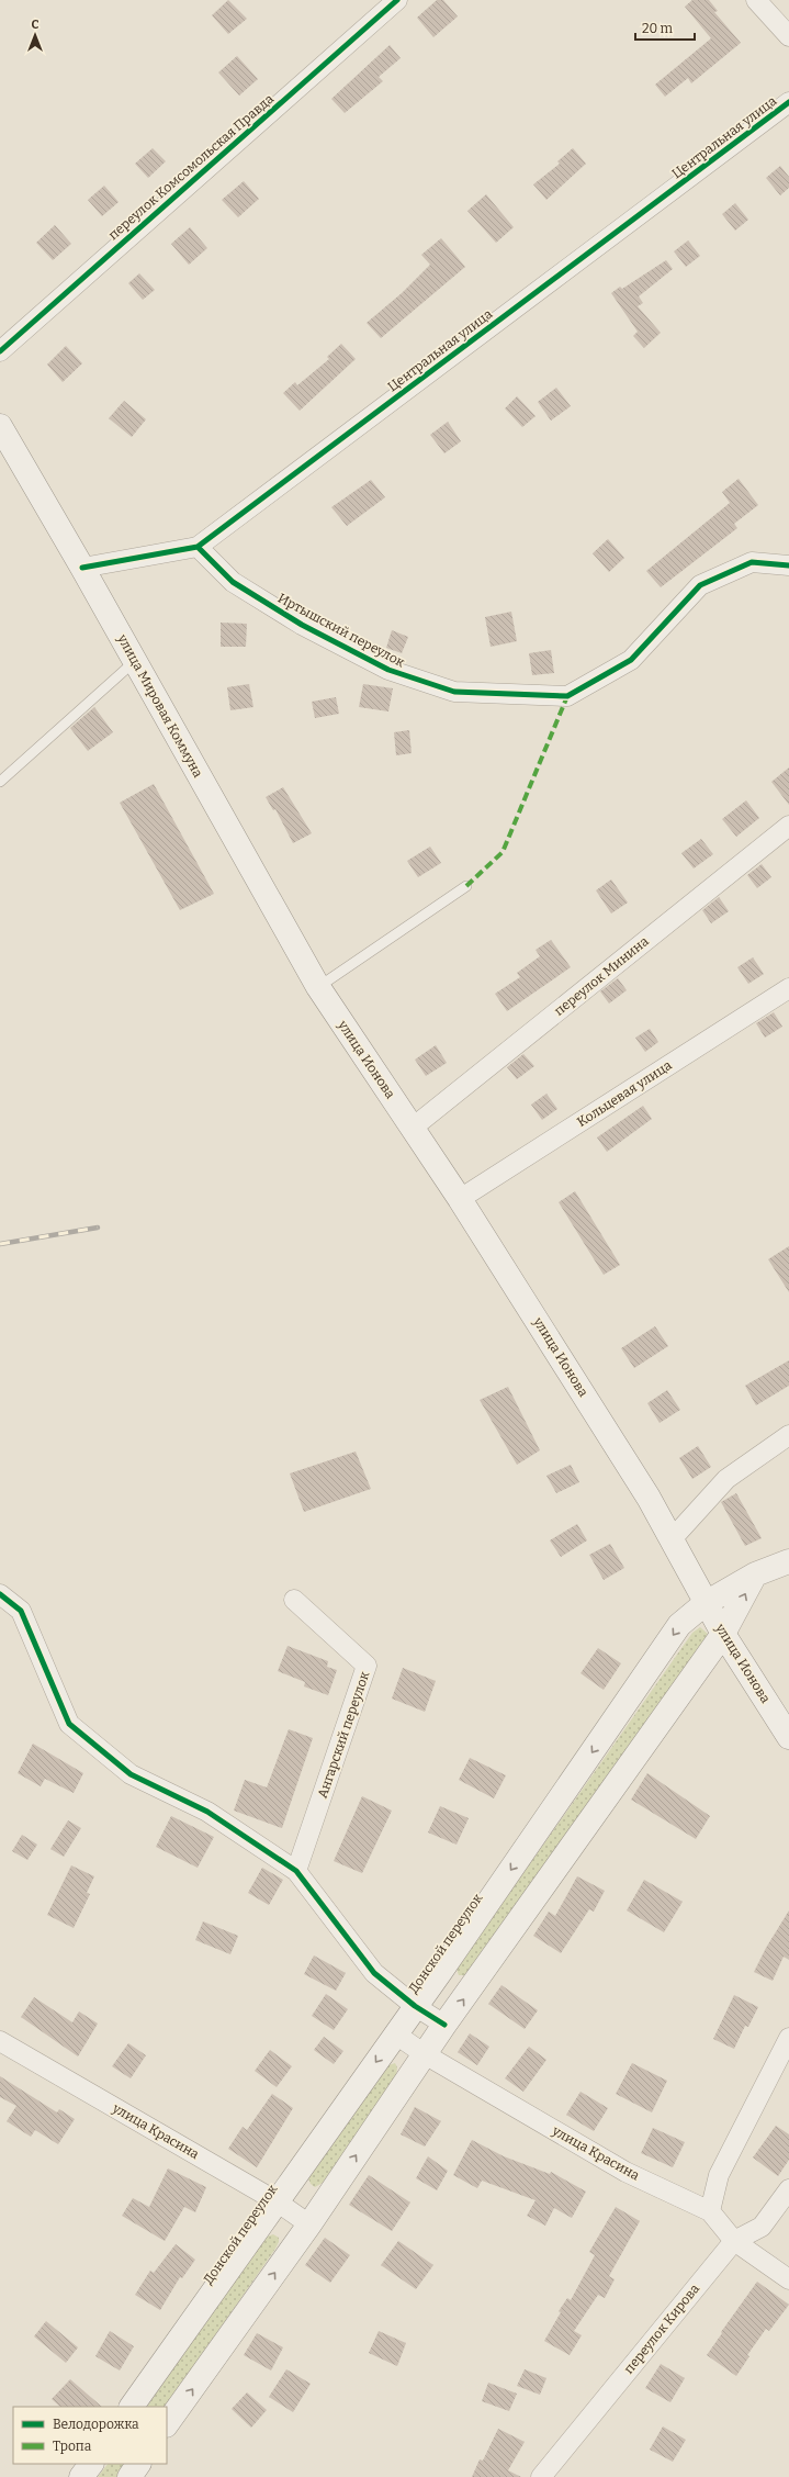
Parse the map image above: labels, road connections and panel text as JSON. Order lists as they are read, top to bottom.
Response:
{
  "streets": {
    "main road": ["улица Мировая Коммуна", "улица Ионова", "Донской переулок"],
    "street": [
      "Центральная улица",
      "переулок Комсомольская Правда",
      "Иртышский переулок",
      "переулок Минина",
      "Кольцевая улица",
      "Ангарский переулок",
      "улица Красина",
      "переулок Кирова"
    ]
  },
  "crossings": [
    ["Центральная улица", "Иртышский переулок"],
    ["Центральная улица", "улица Мировая Коммуна"],
    ["улица Мировая Коммуна", "улица Ионова"],
    ["переулок Минина", "улица Ионова"],
    ["улица Ионова", "Кольцевая улица"],
    ["улица Ионова", "Донской переулок"],
    ["Донской переулок", "улица Красина"],
    ["улица Красина", "переулок Кирова"]
  ],
  "legend": ["Велодорожка", "Тропа"],
  "scale_bar": "20 m",
  "north": "top"
}
